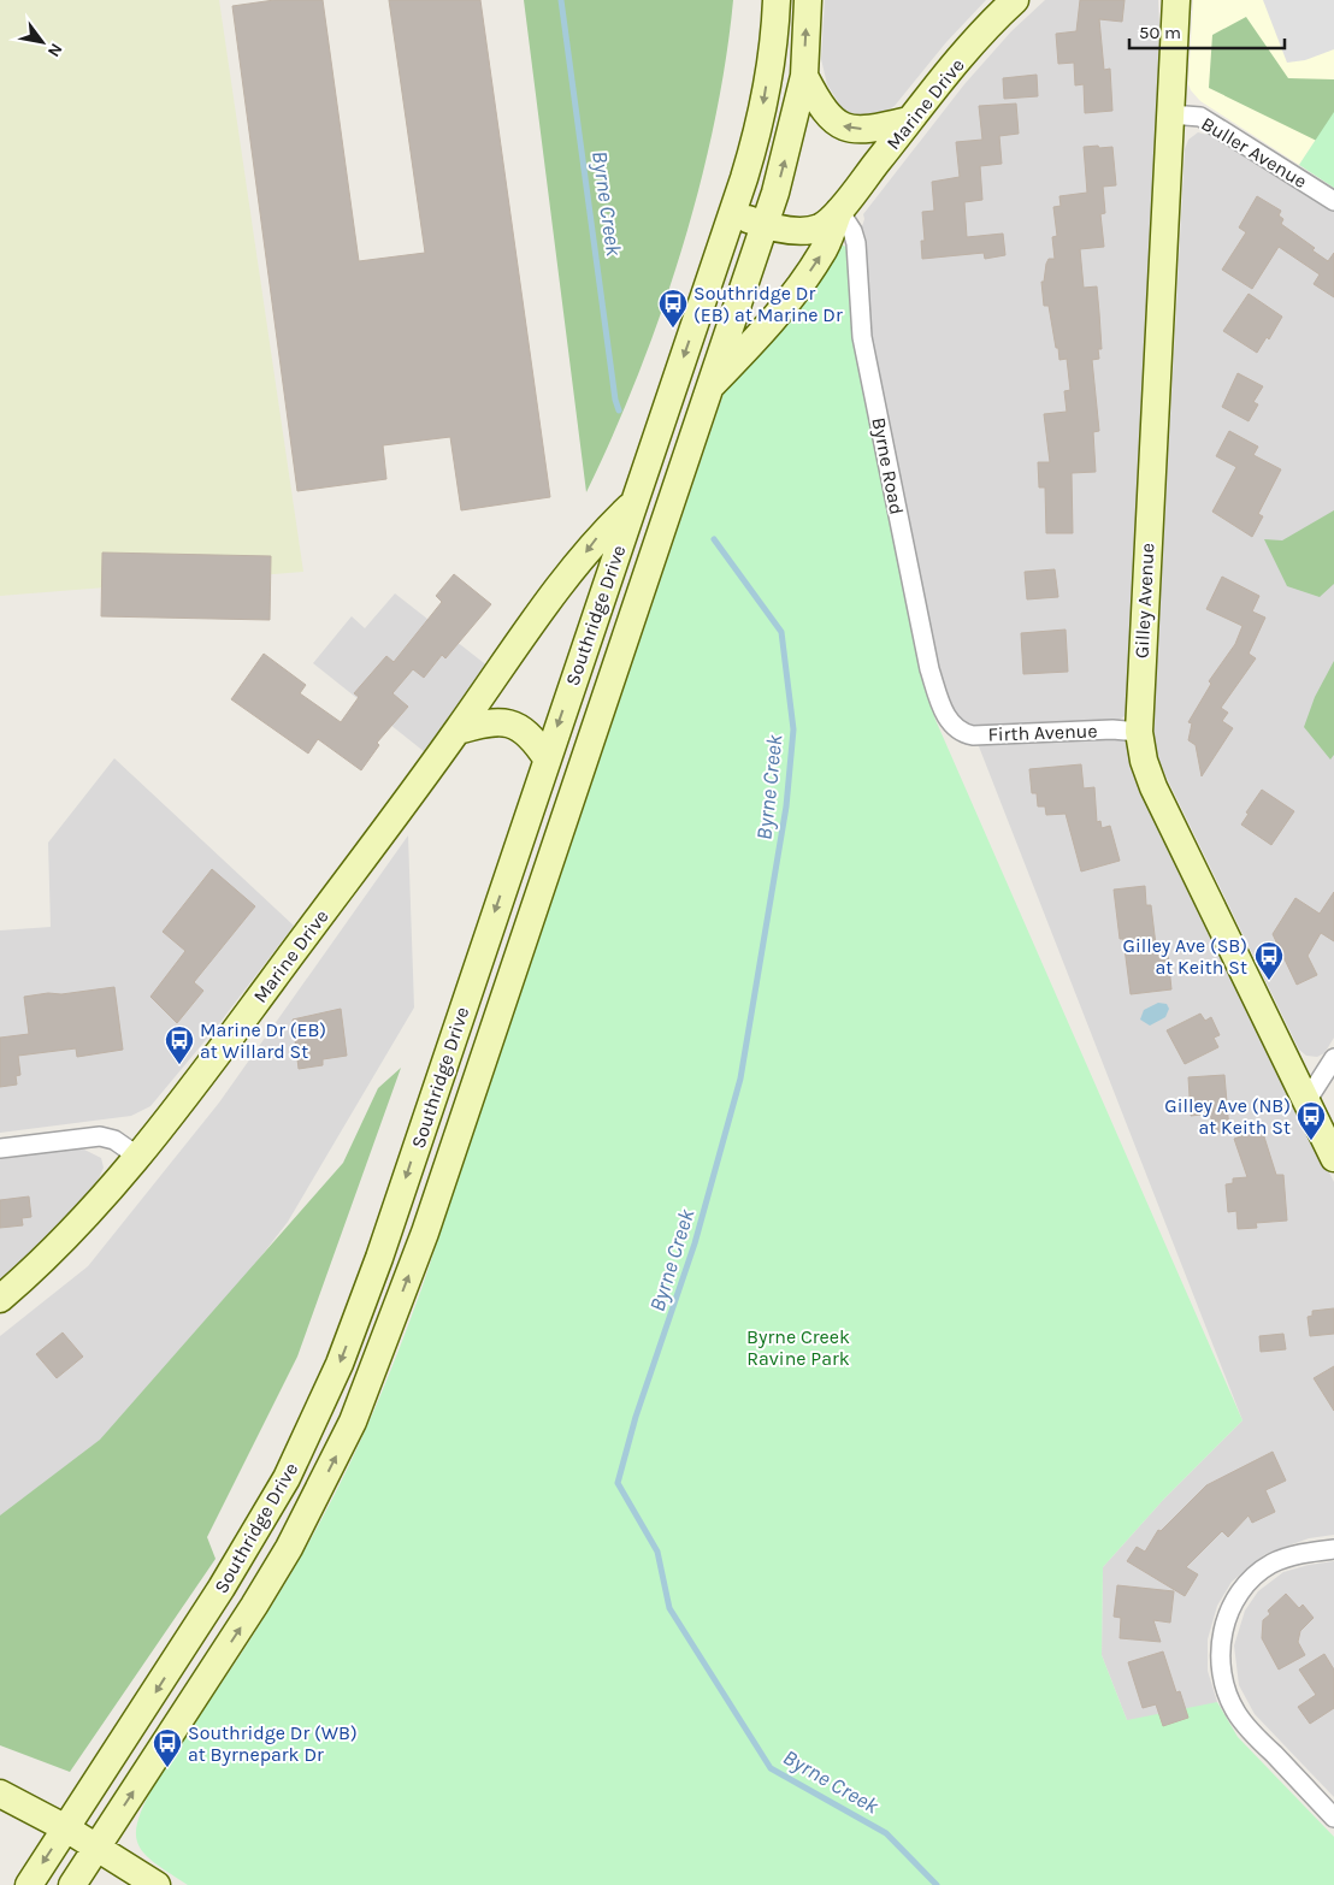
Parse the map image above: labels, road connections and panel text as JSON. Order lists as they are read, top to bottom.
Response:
{
  "streets": {
    "main road": ["Marine Drive", "Gilley Avenue", "Southridge Drive"],
    "street": ["Buller Avenue", "Byrne Road", "Firth Avenue"]
  },
  "crossings": [
    ["Marine Drive", "Byrne Road"],
    ["Marine Drive", "Southridge Drive"],
    ["Buller Avenue", "Gilley Avenue"],
    ["Byrne Road", "Firth Avenue"],
    ["Gilley Avenue", "Firth Avenue"]
  ],
  "water": ["Byrne Creek"],
  "parks": ["Byrne Creek Ravine Park"],
  "places": {
    "bus stop": [
      "Southridge Dr (EB) at Marine Dr",
      "Gilley Ave (SB) at Keith St",
      "Marine Dr (EB) at Willard St",
      "Gilley Ave (NB) at Keith St",
      "Southridge Dr (WB) at Byrnepark Dr"
    ]
  },
  "scale_bar": "50 m",
  "north": "bottom right"
}
